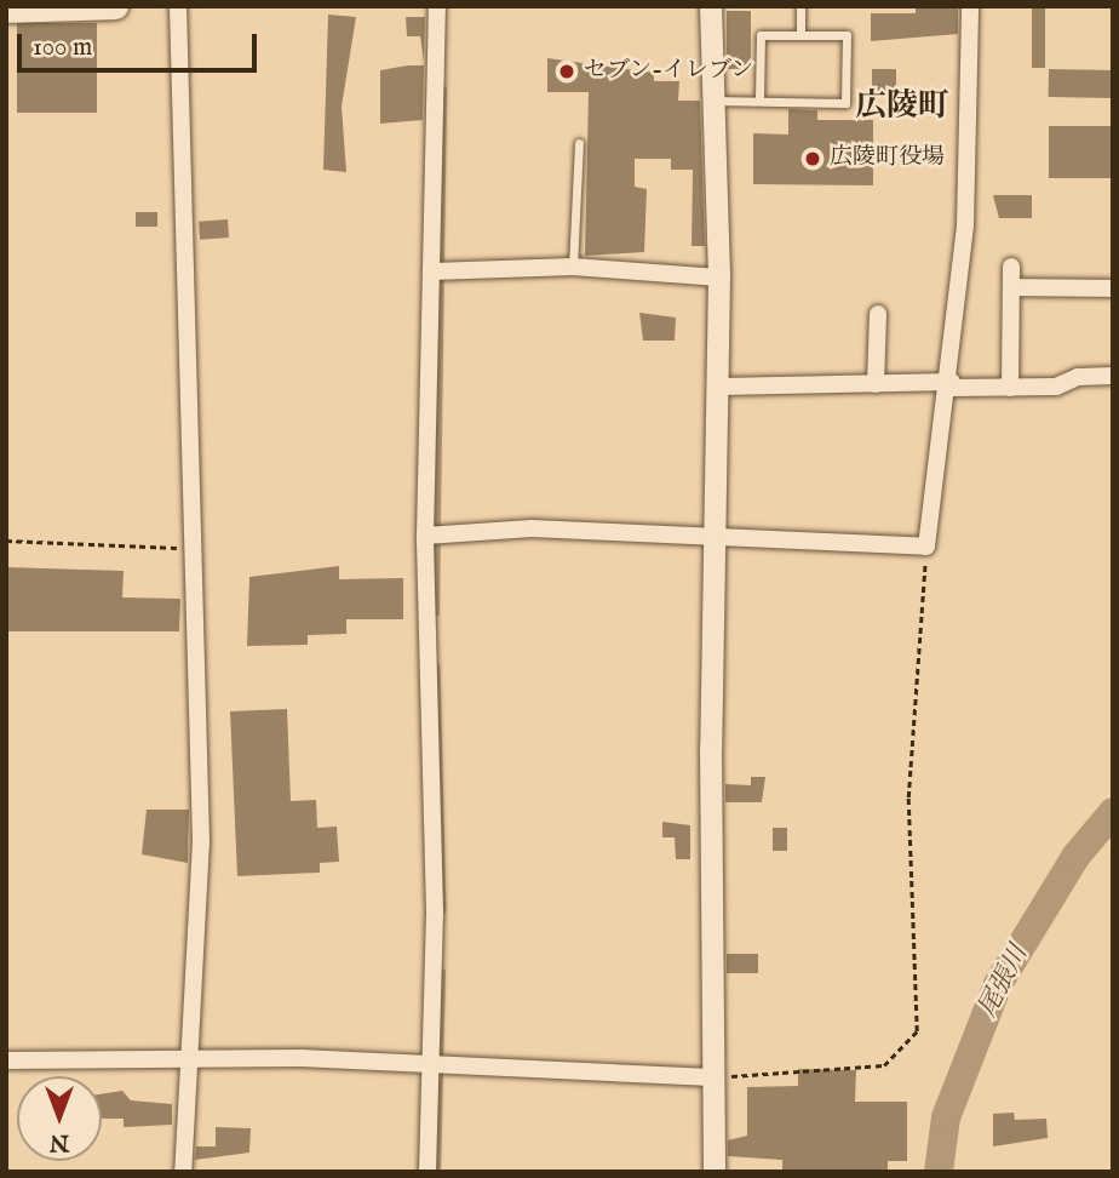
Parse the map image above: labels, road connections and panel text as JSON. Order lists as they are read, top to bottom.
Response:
{
  "districts": ["広陵町"],
  "water": ["尾張川"],
  "places": ["セブン-イレブン", "広陵町役場"],
  "scale_bar": "100 m",
  "north": "bottom"
}
